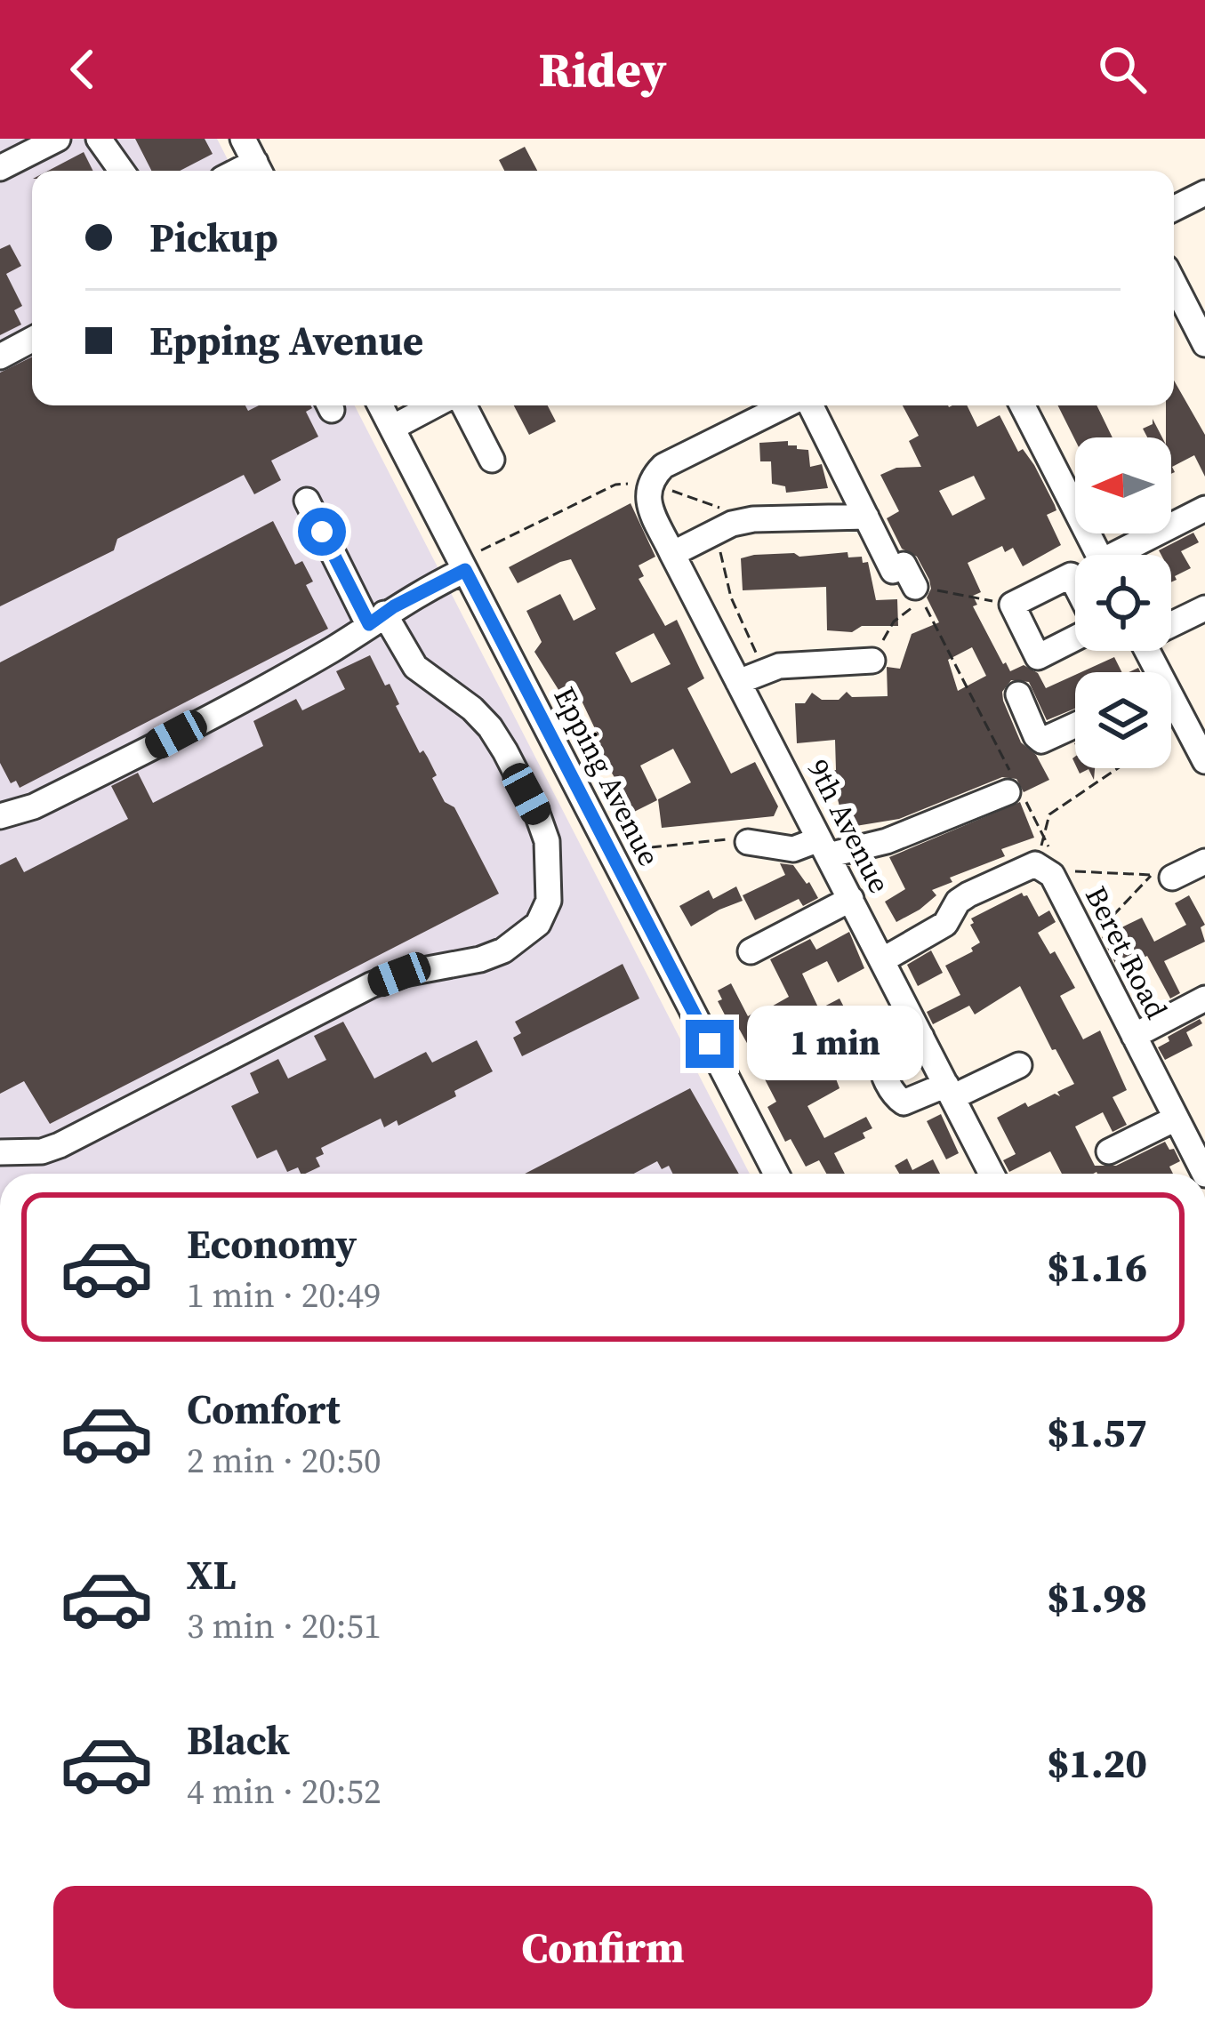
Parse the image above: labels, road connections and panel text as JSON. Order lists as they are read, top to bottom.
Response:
{
  "streets": {
    "street": ["Epping Avenue", "9th Avenue", "Beret Road"]
  },
  "north": "left",
  "page": {
    "header": "Ridey",
    "banner": ["Pickup", "Epping Avenue"],
    "bubble": "1 min",
    "list": [
      {
        "name": "Economy",
        "note": "1 min · 20:49",
        "value": "$1.16"
      },
      {
        "name": "Comfort",
        "note": "2 min · 20:50",
        "value": "$1.57"
      },
      {
        "name": "XL",
        "note": "3 min · 20:51",
        "value": "$1.98"
      },
      {
        "name": "Black",
        "note": "4 min · 20:52",
        "value": "$1.20"
      }
    ],
    "buttons": "Confirm"
  }
}
